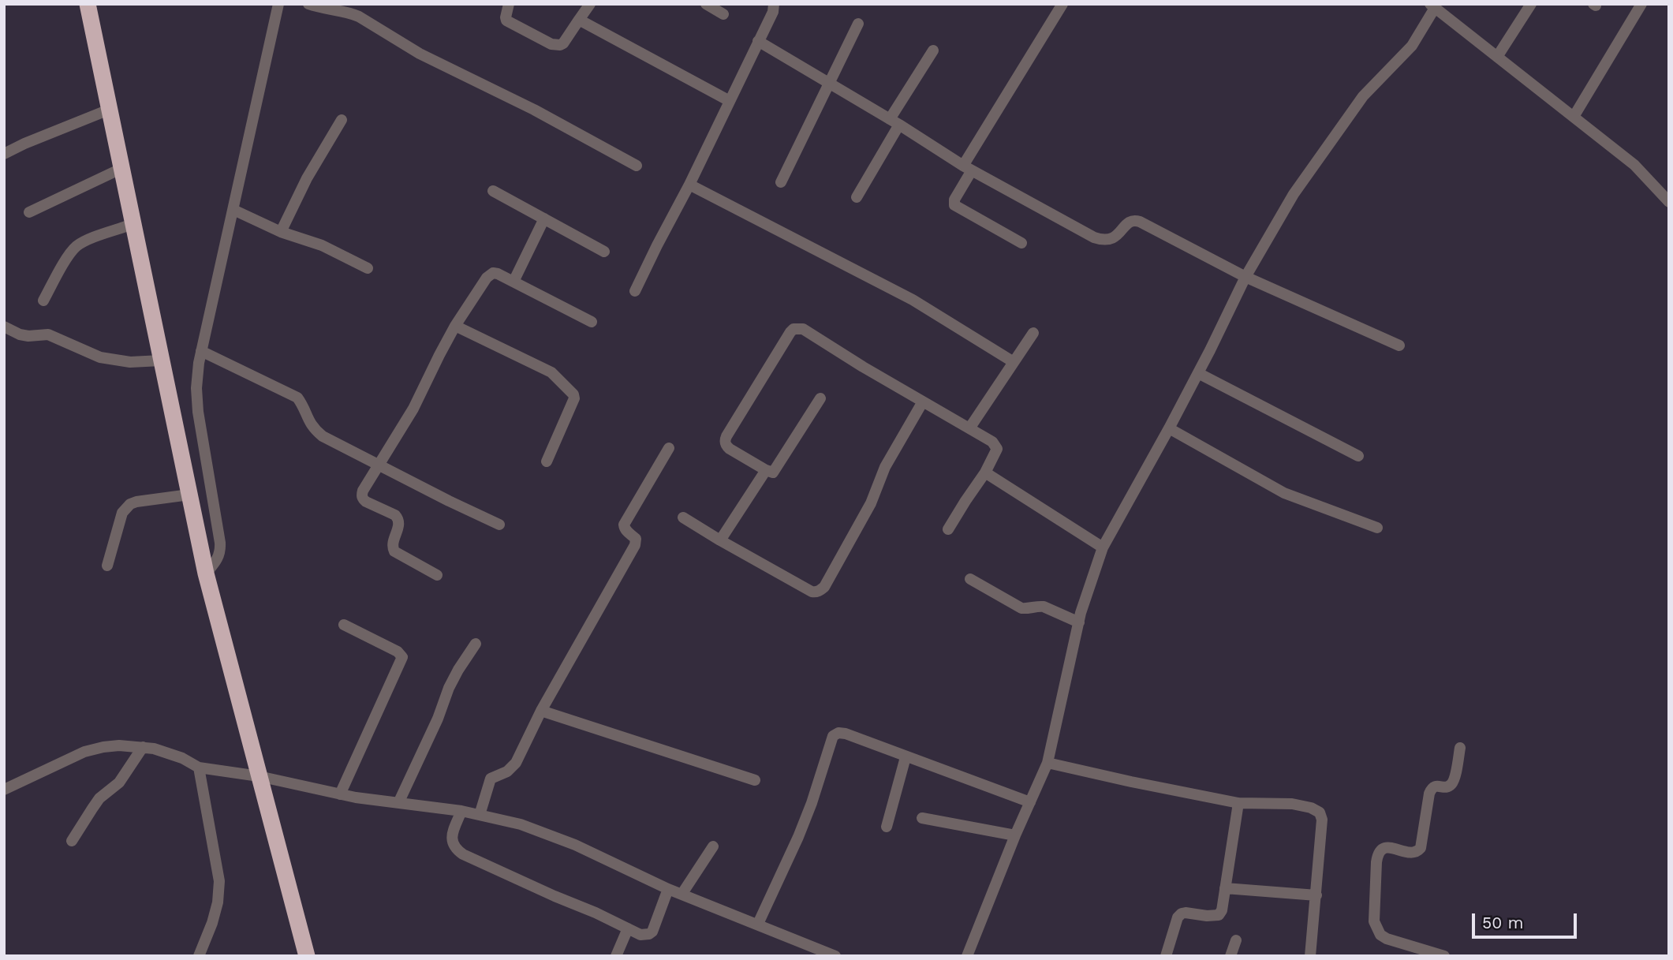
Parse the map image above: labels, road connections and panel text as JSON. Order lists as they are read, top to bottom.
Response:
{
  "scale_bar": "50 m"
}
